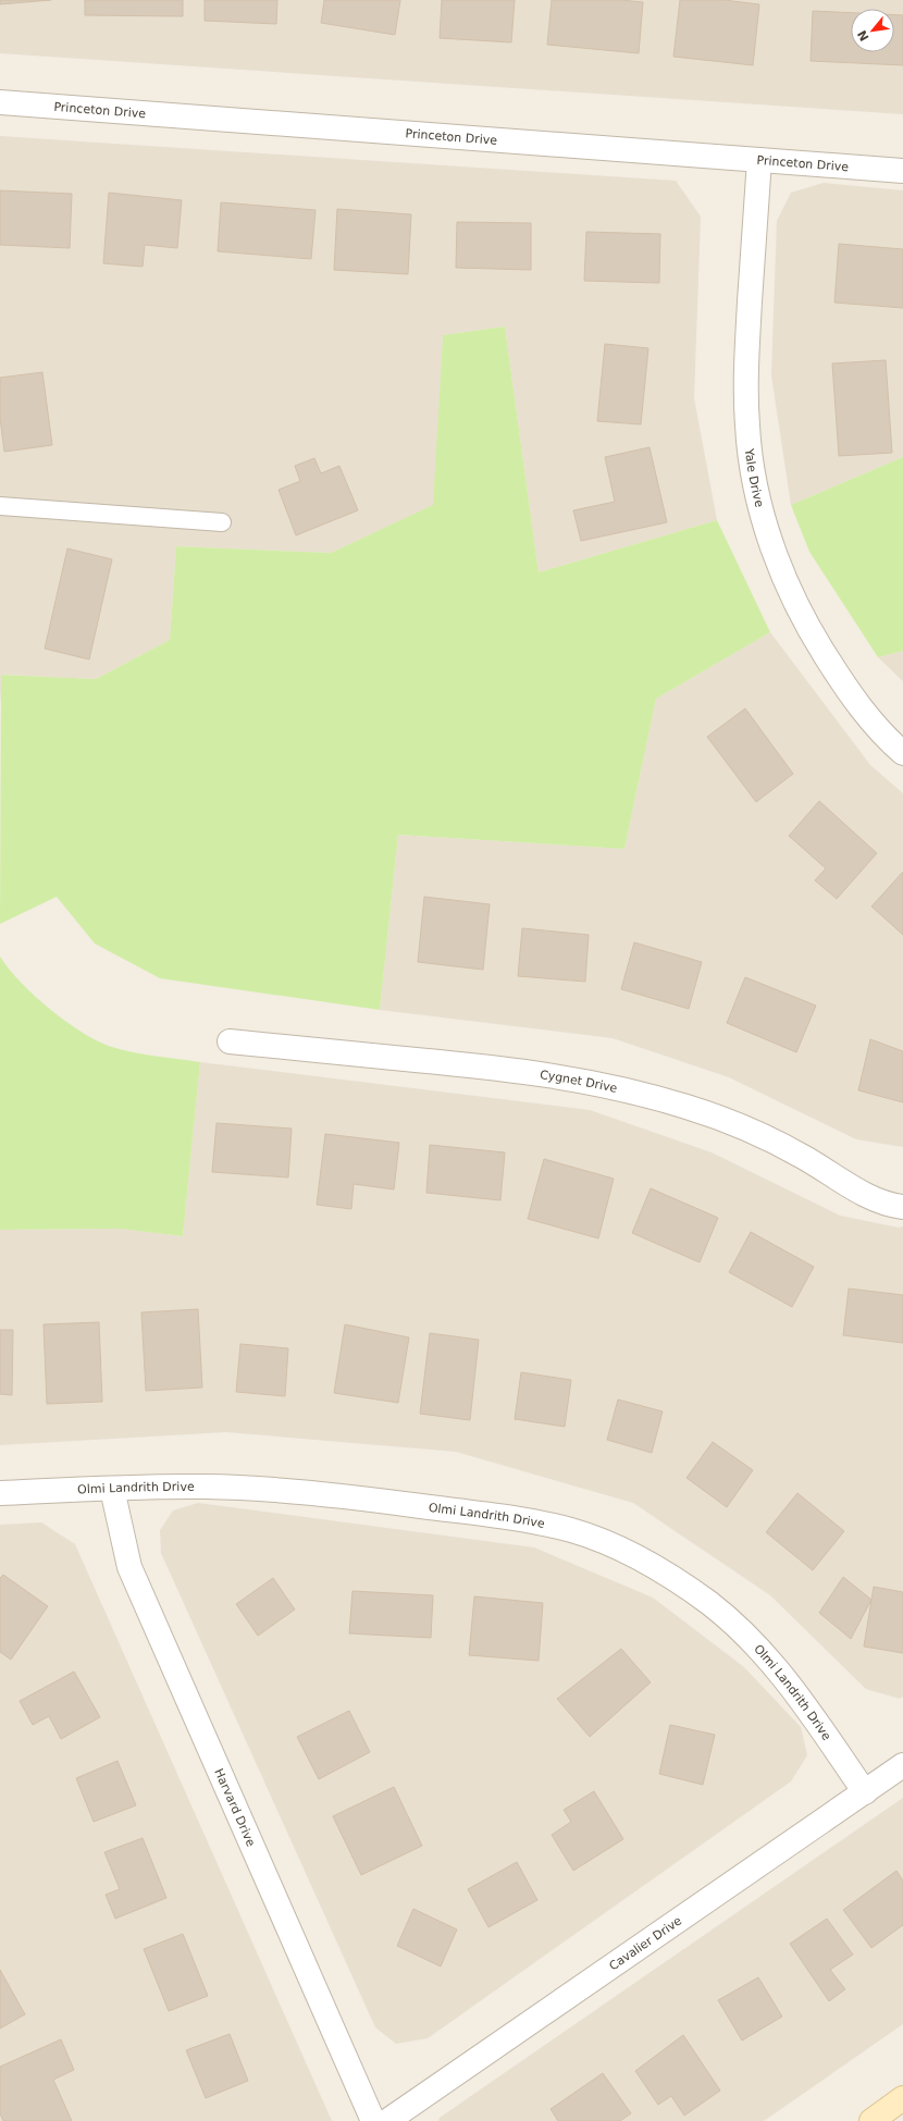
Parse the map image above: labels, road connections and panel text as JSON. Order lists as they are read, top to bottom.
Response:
{
  "streets": {
    "street": [
      "Princeton Drive",
      "Yale Drive",
      "Cygnet Drive",
      "Olmi Landrith Drive",
      "Harvard Drive",
      "Cavalier Drive"
    ]
  },
  "crossings": [
    ["Princeton Drive", "Yale Drive"],
    ["Olmi Landrith Drive", "Harvard Drive"],
    ["Olmi Landrith Drive", "Cavalier Drive"]
  ],
  "north": "bottom left"
}
